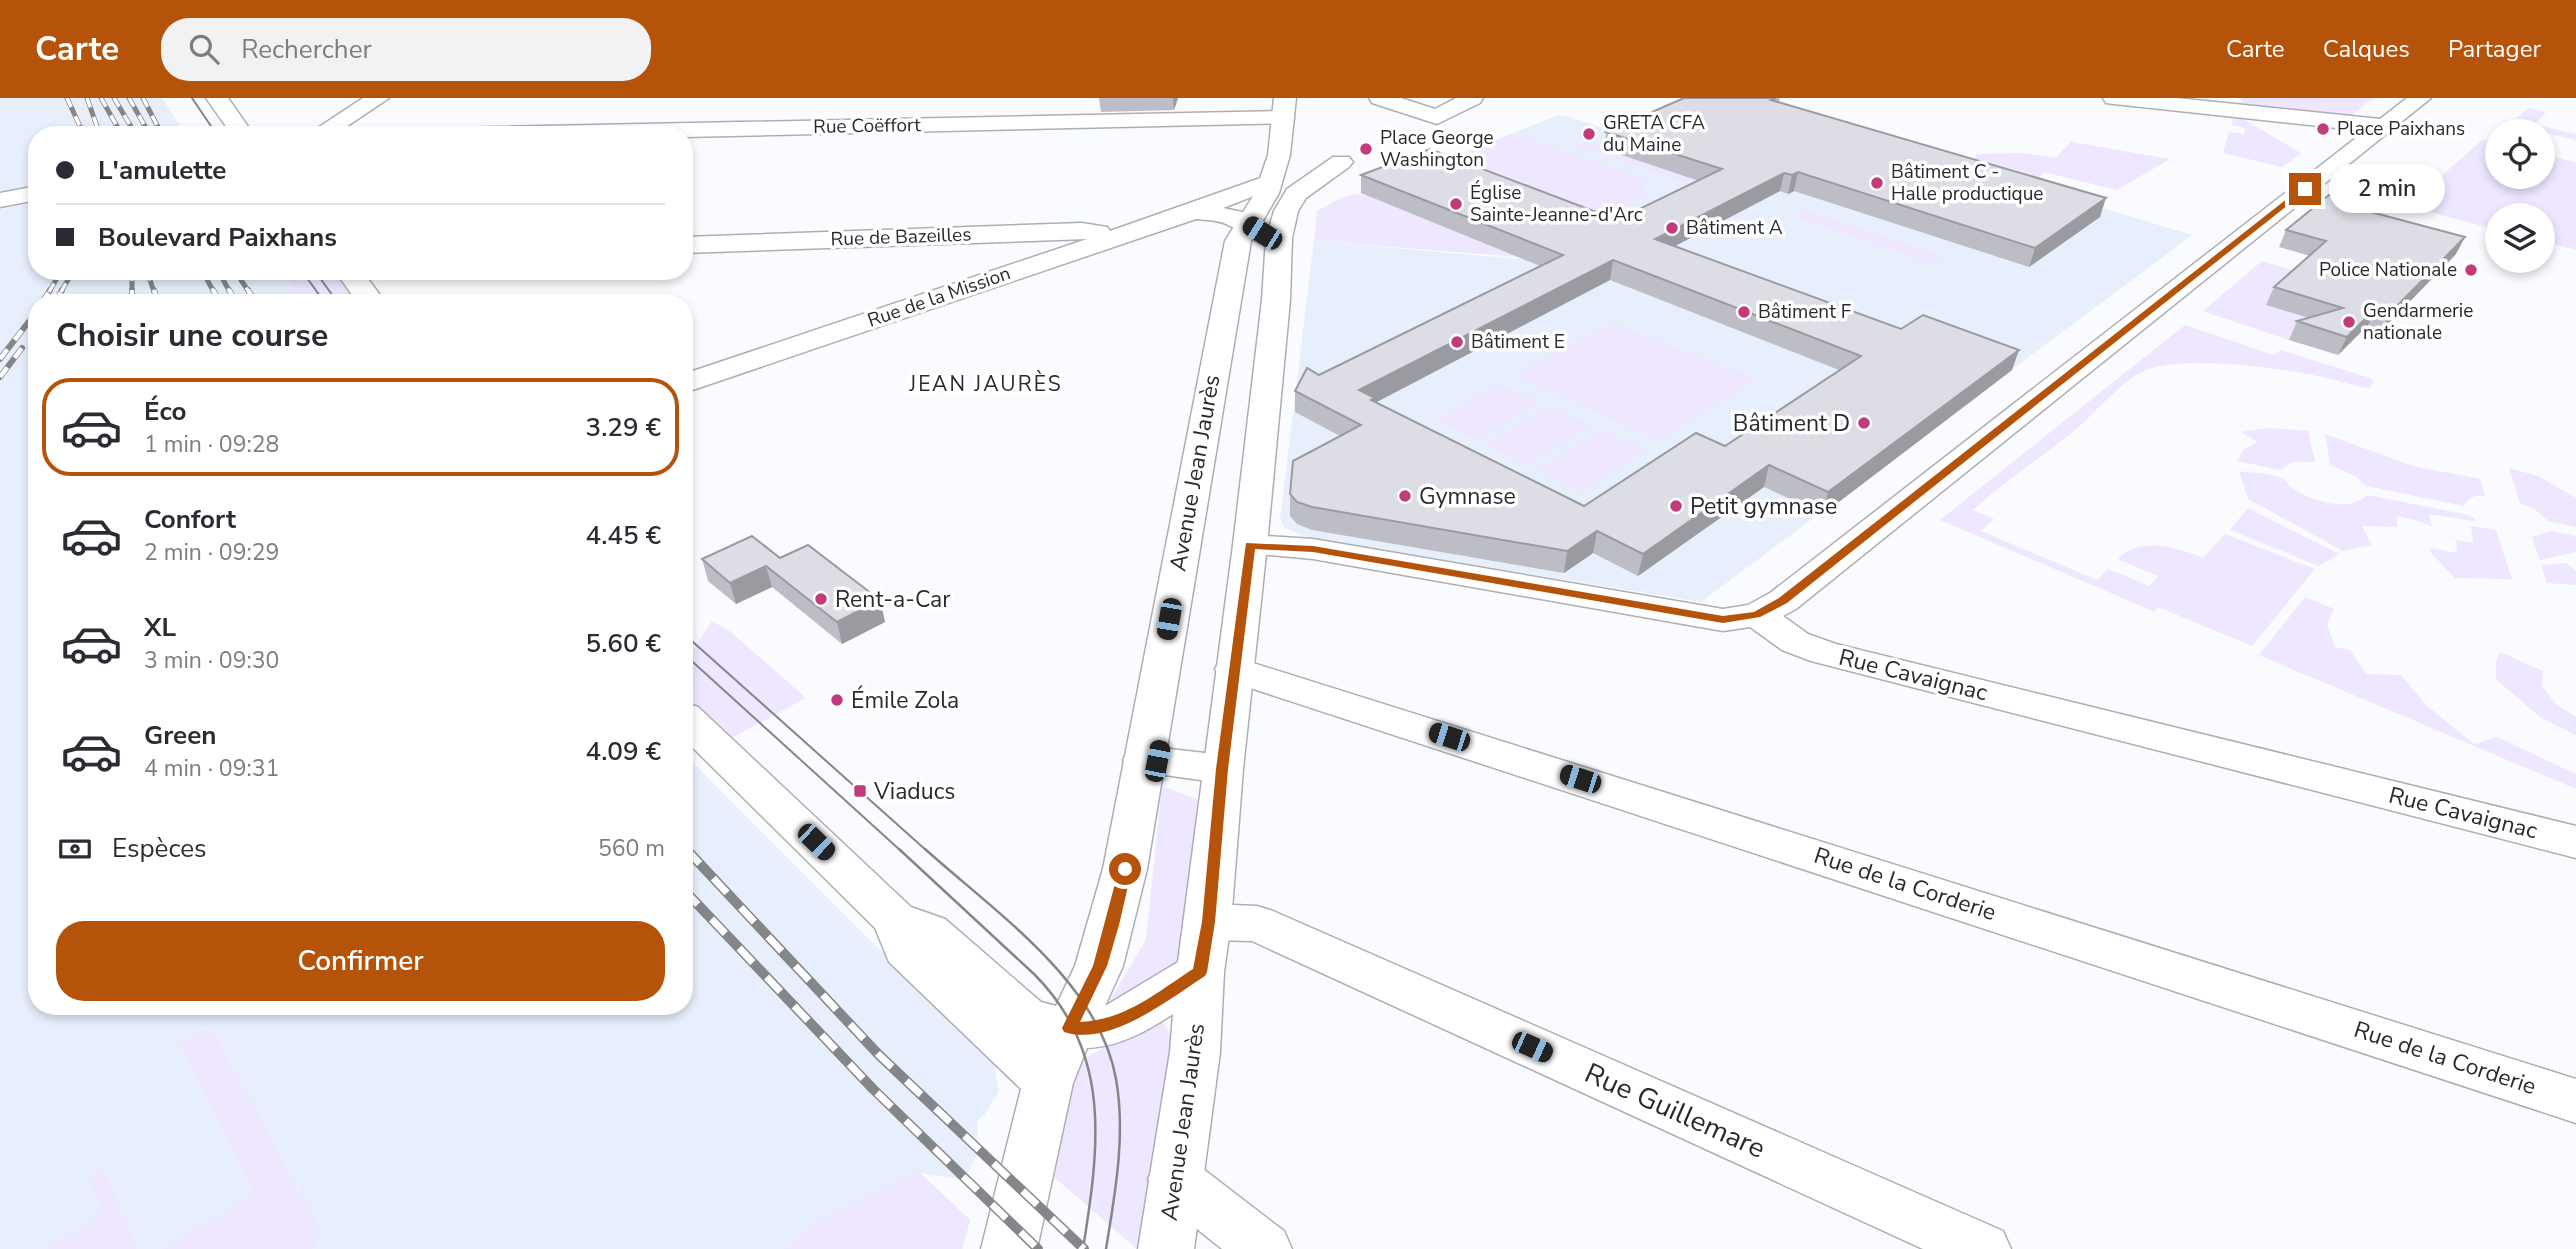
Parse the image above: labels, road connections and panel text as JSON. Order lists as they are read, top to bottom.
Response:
{
  "streets": {
    "street": [
      "Rue Coëffort",
      "Rue de Bazeilles",
      "Rue de la Mission",
      "Avenue Jean Jaurès",
      "Rue Cavaignac",
      "Rue de la Corderie",
      "Rue Guillemare"
    ]
  },
  "crossings": [
    ["Rue de Bazeilles", "Rue de la Mission"],
    ["Rue de la Mission", "Avenue Jean Jaurès"],
    ["Avenue Jean Jaurès", "Rue de la Corderie"],
    ["Avenue Jean Jaurès", "Rue Guillemare"]
  ],
  "districts": ["JEAN JAURÈS"],
  "places": {
    "other": [
      "Place Paixhans",
      "GRETA CFA du Maine",
      "Place George Washington",
      "Bâtiment C - Halle productique",
      "Église Sainte-Jeanne-d'Arc",
      "Bâtiment A",
      "Police Nationale",
      "Bâtiment F",
      "Gendarmerie nationale",
      "Bâtiment E",
      "Bâtiment D",
      "Gymnase",
      "Petit gymnase",
      "Rent-a-Car",
      "Émile Zola"
    ],
    "transit": ["Viaducs"]
  },
  "page": {
    "header": "Carte",
    "search": "Rechercher",
    "nav": ["Carte", "Calques", "Partager"],
    "banner": ["L'amulette", "Boulevard Paixhans"],
    "bubble": "2 min",
    "heading": "Choisir une course",
    "list": [
      {
        "name": "Éco",
        "note": "1 min · 09:28",
        "value": "3.29 €"
      },
      {
        "name": "Confort",
        "note": "2 min · 09:29",
        "value": "4.45 €"
      },
      {
        "name": "XL",
        "note": "3 min · 09:30",
        "value": "5.60 €"
      },
      {
        "name": "Green",
        "note": "4 min · 09:31",
        "value": "4.09 €"
      }
    ],
    "pay": ["Espèces", "560 m"],
    "buttons": "Confirmer"
  }
}
